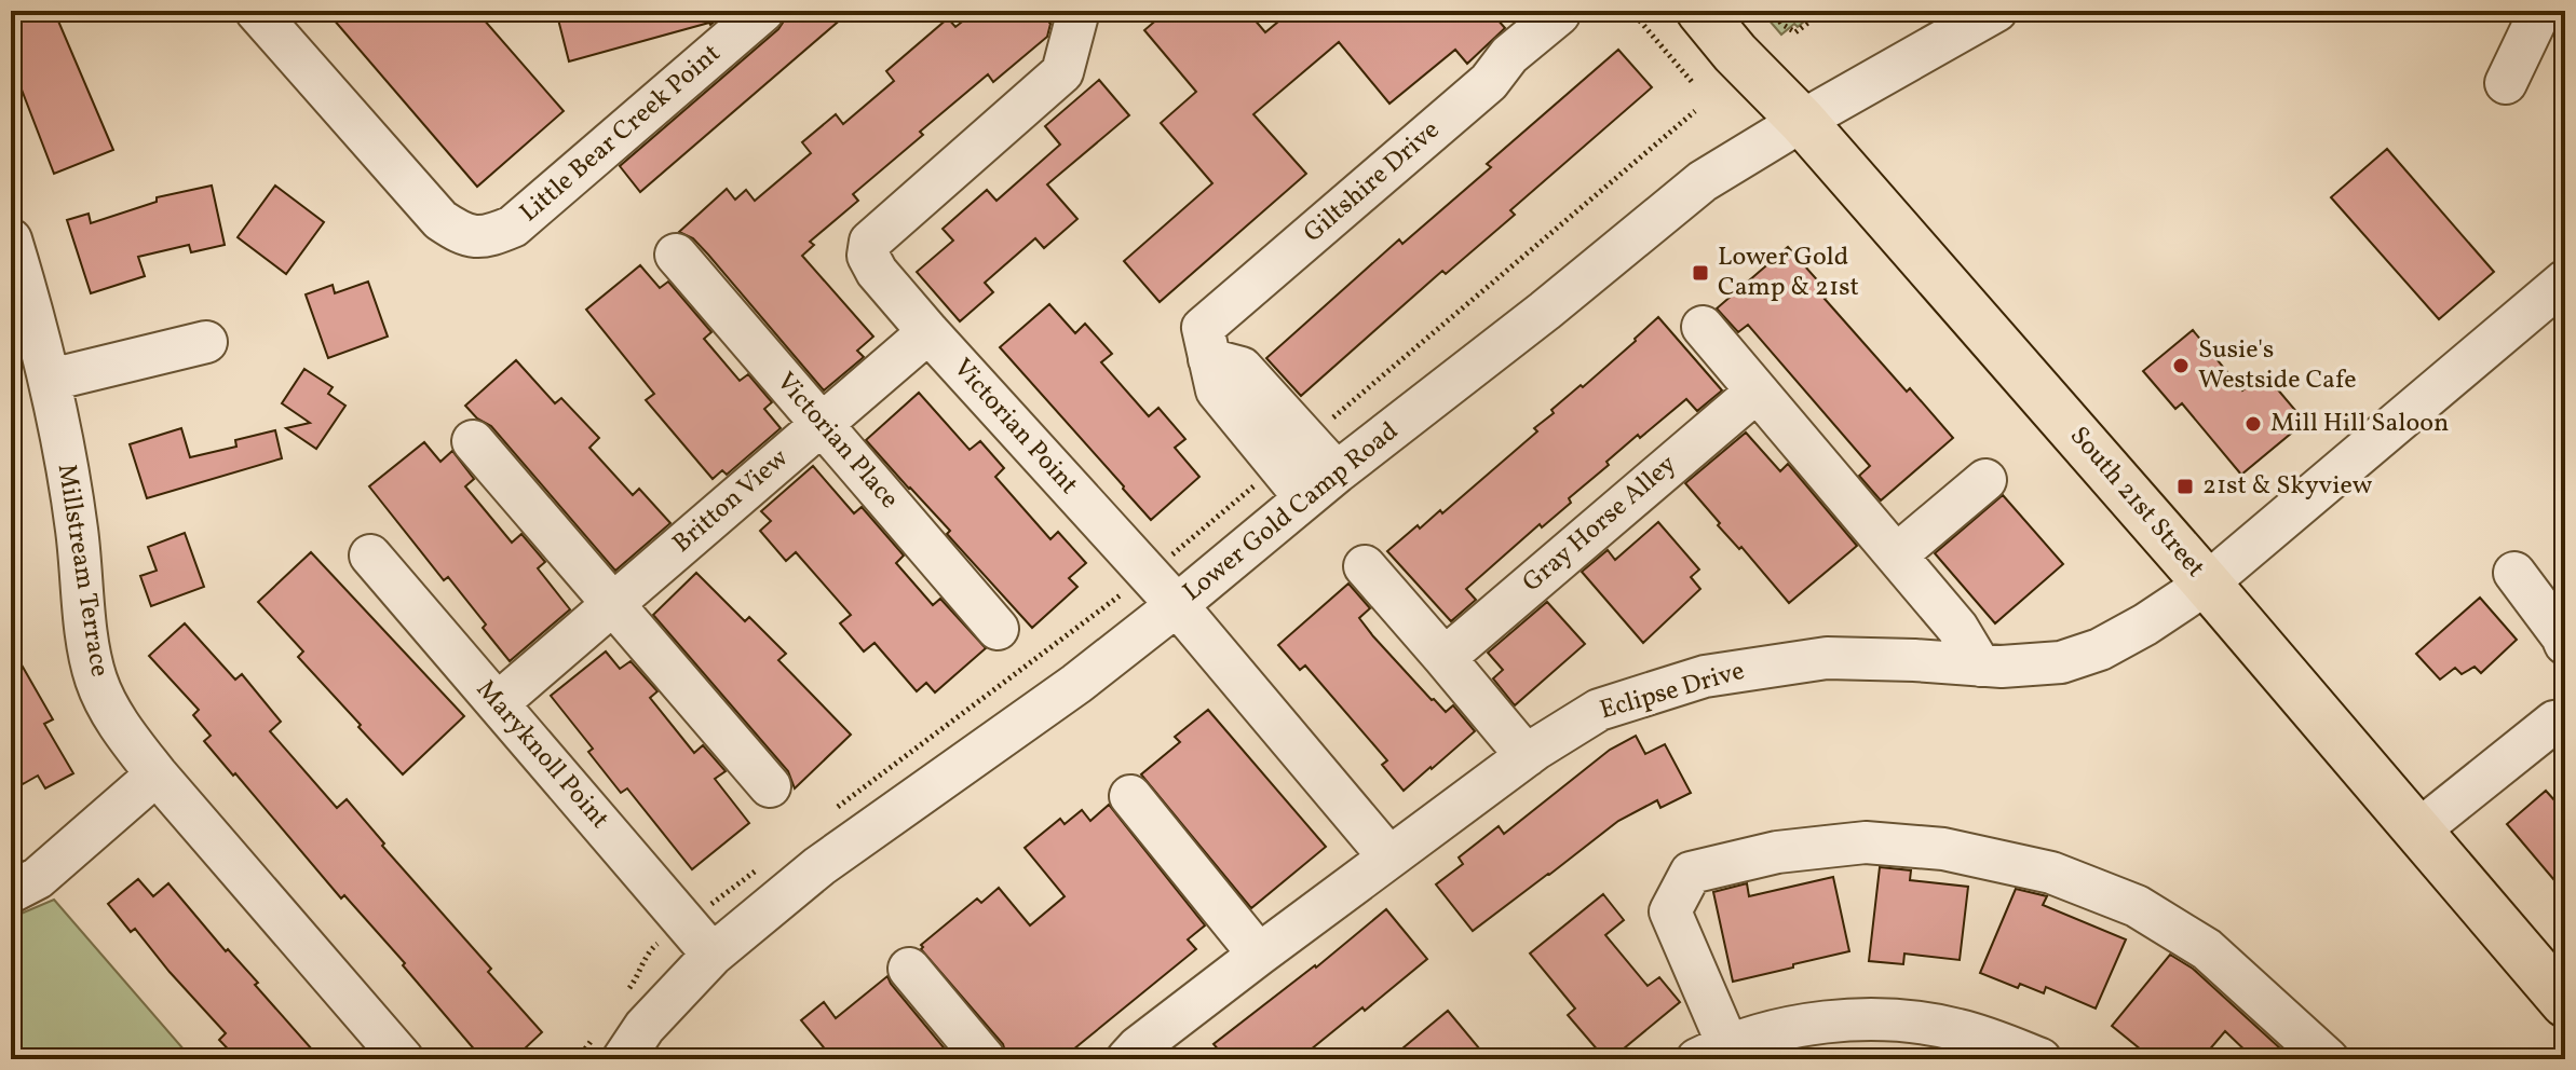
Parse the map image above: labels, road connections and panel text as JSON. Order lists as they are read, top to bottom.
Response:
{
  "streets": {
    "main road": ["South 21st Street"],
    "street": [
      "Little Bear Creek Point",
      "Giltshire Drive",
      "Victorian Point",
      "Victorian Place",
      "Britton View",
      "Lower Gold Camp Road",
      "Gray Horse Alley",
      "Millstream Terrace",
      "Eclipse Drive",
      "Maryknoll Point"
    ]
  },
  "crossings": [
    ["Giltshire Drive", "Lower Gold Camp Road"],
    ["Victorian Point", "Britton View"],
    ["Victorian Point", "Lower Gold Camp Road"],
    ["Victorian Point", "Eclipse Drive"],
    ["Victorian Place", "Britton View"],
    ["Britton View", "Maryknoll Point"],
    ["South 21st Street", "Lower Gold Camp Road"],
    ["South 21st Street", "Eclipse Drive"],
    ["Lower Gold Camp Road", "Maryknoll Point"]
  ],
  "places": {
    "transit": ["Lower Gold Camp & 21st", "21st & Skyview"],
    "other": ["Susie's Westside Cafe", "Mill Hill Saloon"]
  }
}
